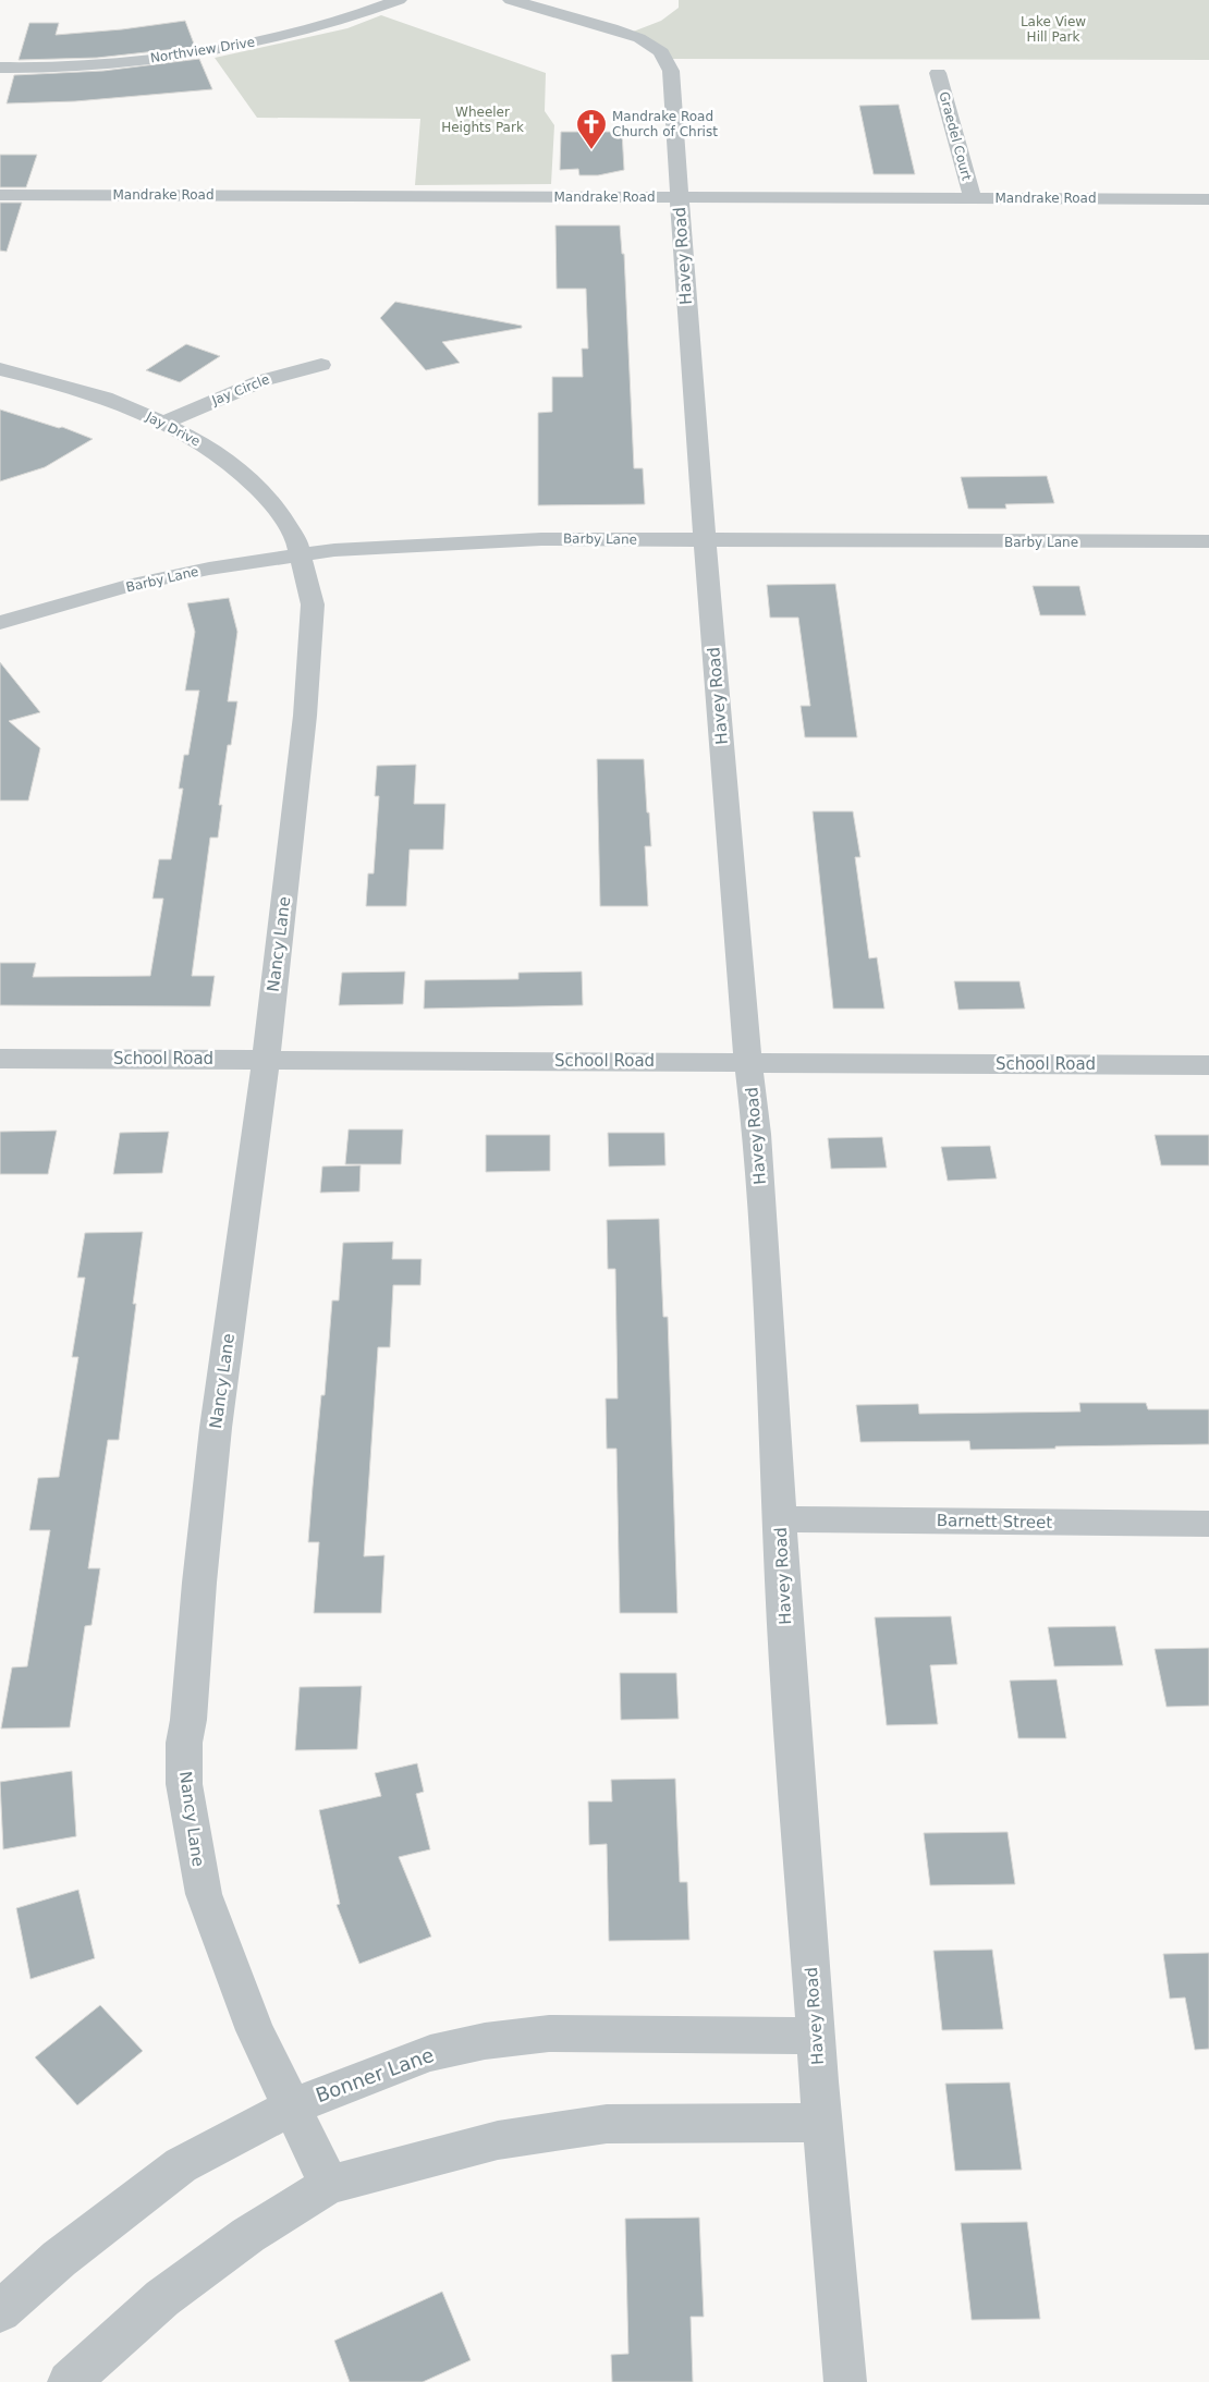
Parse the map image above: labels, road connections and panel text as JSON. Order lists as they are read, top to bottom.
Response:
{
  "streets": {
    "street": [
      "Northview Drive",
      "Graedel Court",
      "Mandrake Road",
      "Havey Road",
      "Jay Circle",
      "Jay Drive",
      "Barby Lane",
      "Nancy Lane",
      "School Road",
      "Barnett Street",
      "Bonner Lane"
    ]
  },
  "crossings": [
    ["Graedel Court", "Mandrake Road"],
    ["Mandrake Road", "Havey Road"],
    ["Havey Road", "Barby Lane"],
    ["Havey Road", "School Road"],
    ["Havey Road", "Barnett Street"],
    ["Havey Road", "Bonner Lane"],
    ["Jay Circle", "Jay Drive"],
    ["Jay Drive", "Barby Lane"],
    ["Jay Drive", "Nancy Lane"],
    ["Barby Lane", "Nancy Lane"],
    ["Nancy Lane", "School Road"],
    ["Nancy Lane", "Bonner Lane"]
  ],
  "parks": ["Lake View Hill Park", "Wheeler Heights Park"],
  "places": {
    "church": ["Mandrake Road Church of Christ"]
  }
}
